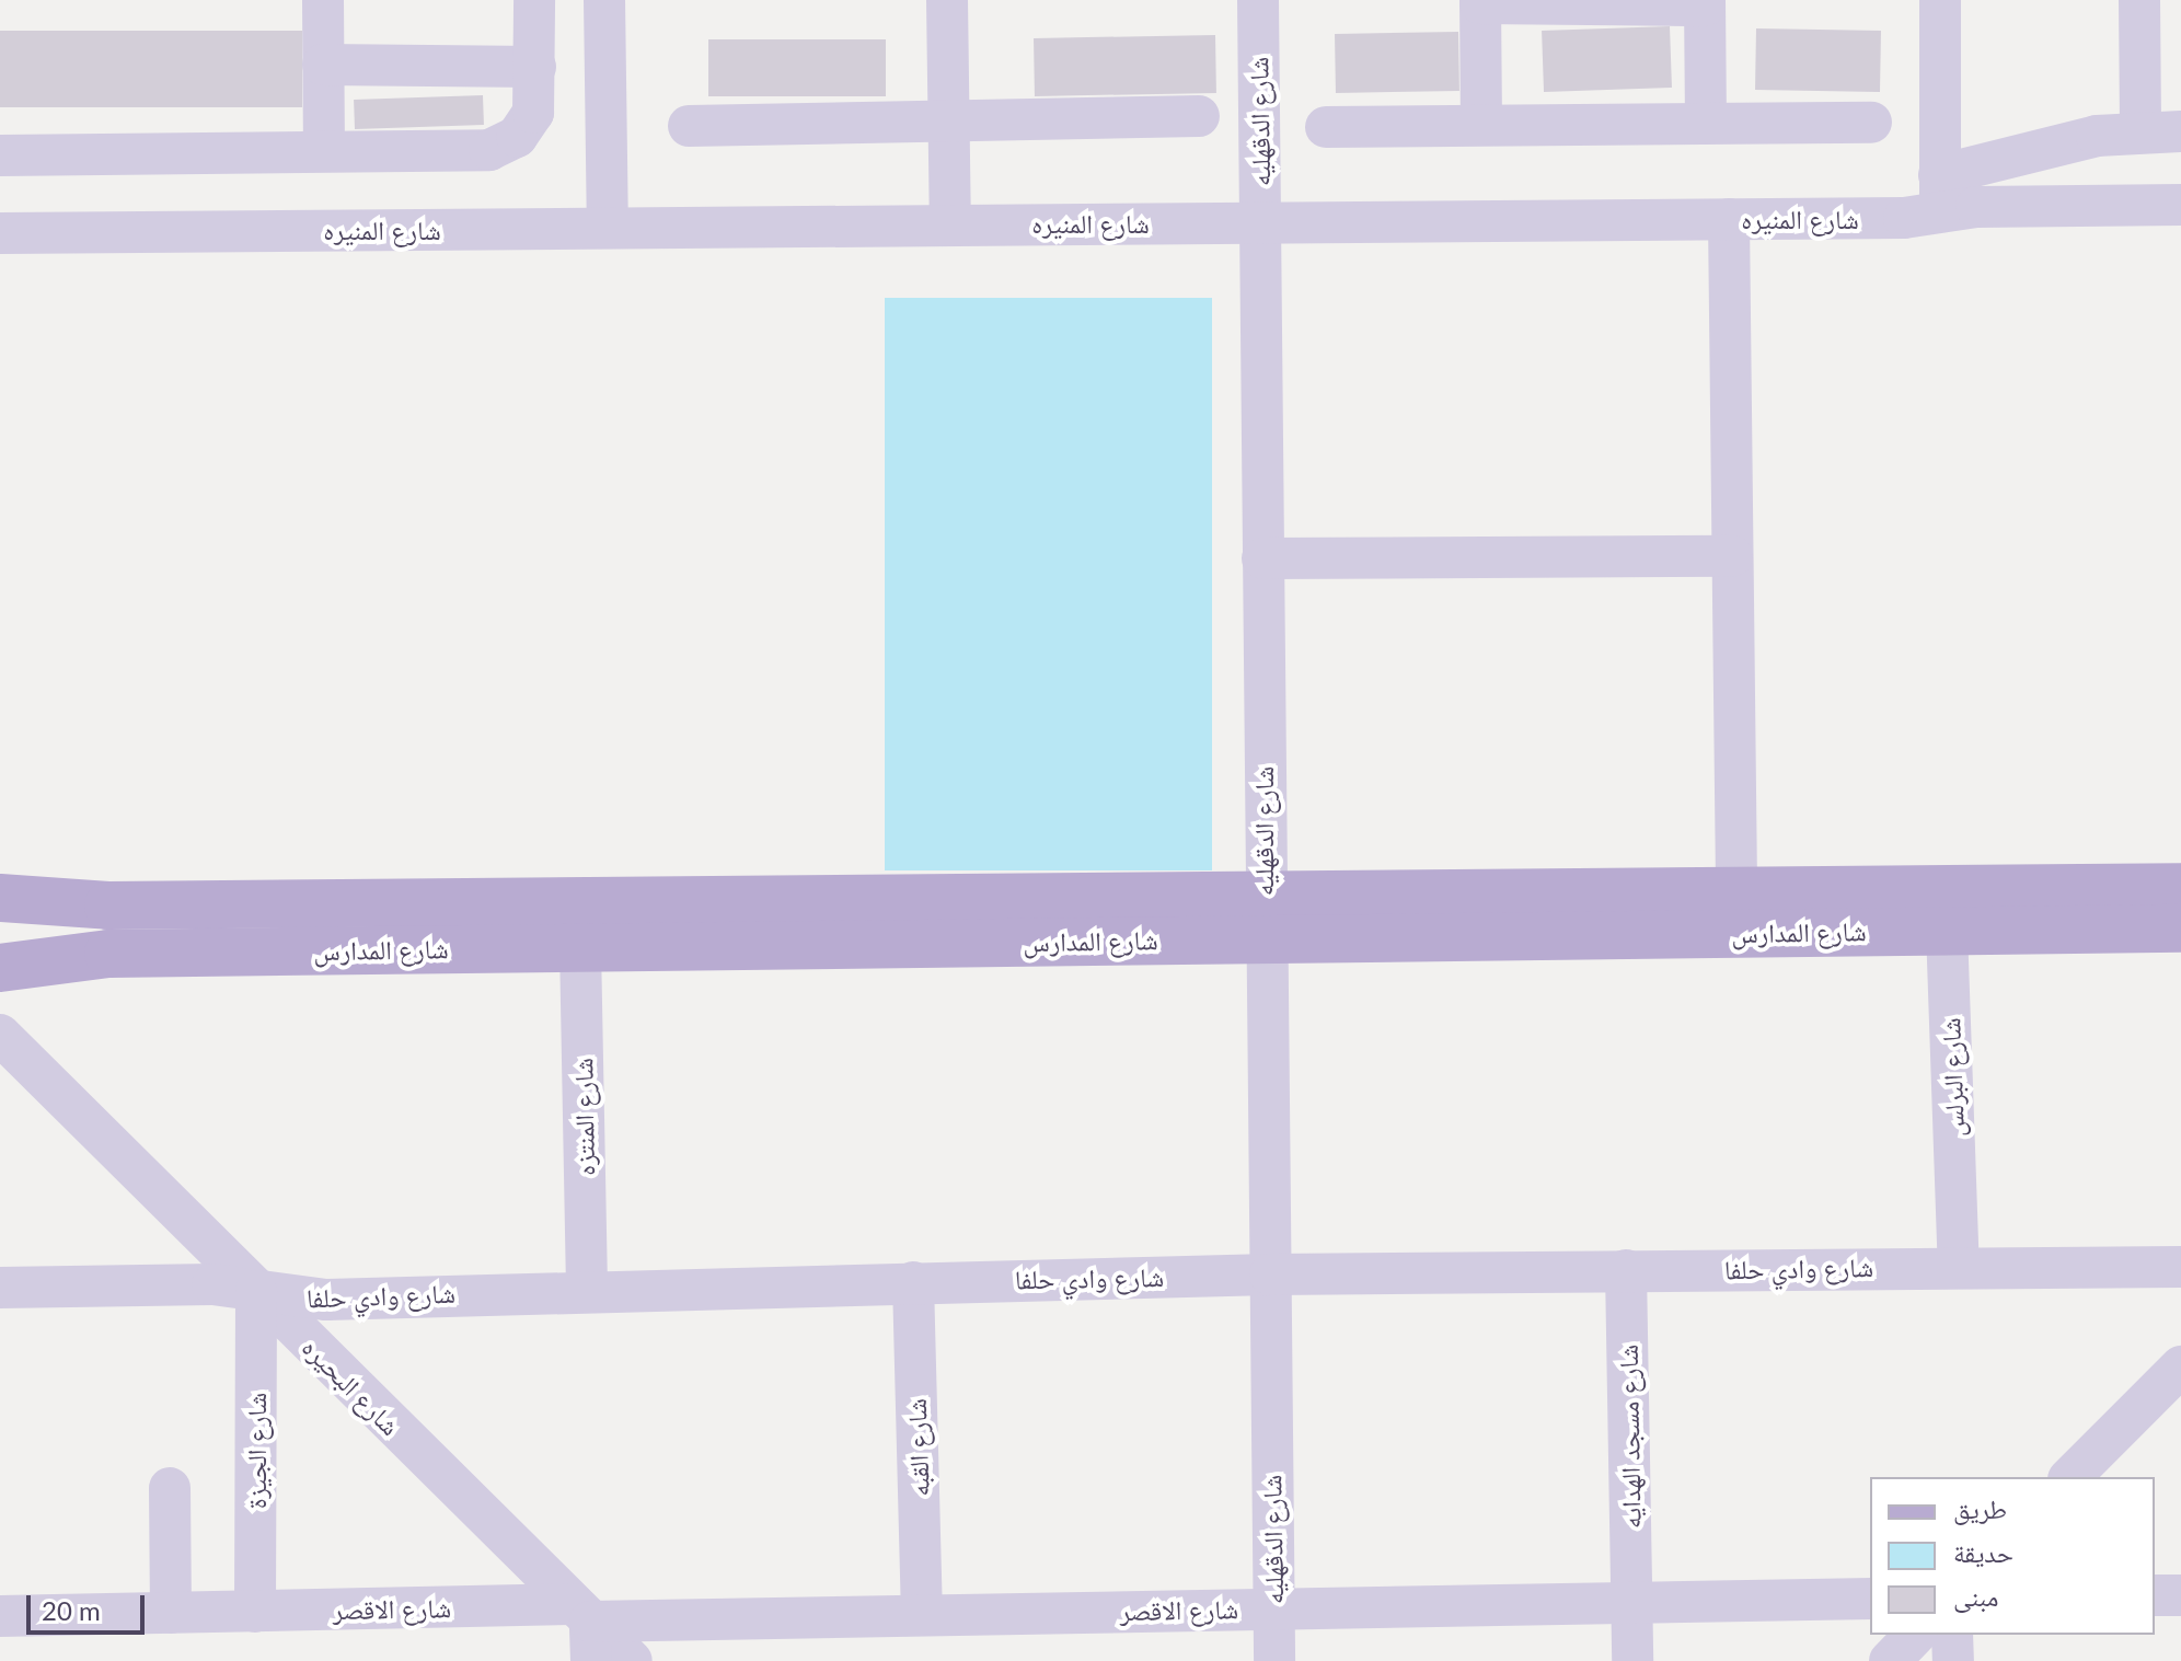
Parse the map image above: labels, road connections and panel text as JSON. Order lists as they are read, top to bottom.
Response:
{
  "streets": {
    "main road": ["شارع المدارس"],
    "street": [
      "شارع الدقهليه",
      "شارع المنيره",
      "شارع البرلس",
      "شارع المنتزه",
      "شارع وادي حلفا",
      "شارع البحيره",
      "شارع مسجد الهدايه",
      "شارع القبه",
      "شارع الجيزة",
      "شارع الاقصر"
    ]
  },
  "crossings": [
    ["شارع الدقهليه", "شارع المنيره"],
    ["شارع الدقهليه", "شارع المدارس"],
    ["شارع الدقهليه", "شارع وادي حلفا"],
    ["شارع الدقهليه", "شارع الاقصر"],
    ["شارع المدارس", "شارع البرلس"],
    ["شارع المدارس", "شارع المنتزه"],
    ["شارع البرلس", "شارع وادي حلفا"],
    ["شارع المنتزه", "شارع وادي حلفا"],
    ["شارع وادي حلفا", "شارع البحيره"],
    ["شارع وادي حلفا", "شارع مسجد الهدايه"],
    ["شارع وادي حلفا", "شارع القبه"],
    ["شارع وادي حلفا", "شارع الجيزة"],
    ["شارع البحيره", "شارع الجيزة"],
    ["شارع البحيره", "شارع الاقصر"],
    ["شارع مسجد الهدايه", "شارع الاقصر"],
    ["شارع القبه", "شارع الاقصر"],
    ["شارع الجيزة", "شارع الاقصر"]
  ],
  "legend": ["طريق", "حديقة", "مبنى"],
  "scale_bar": "20 m"
}
